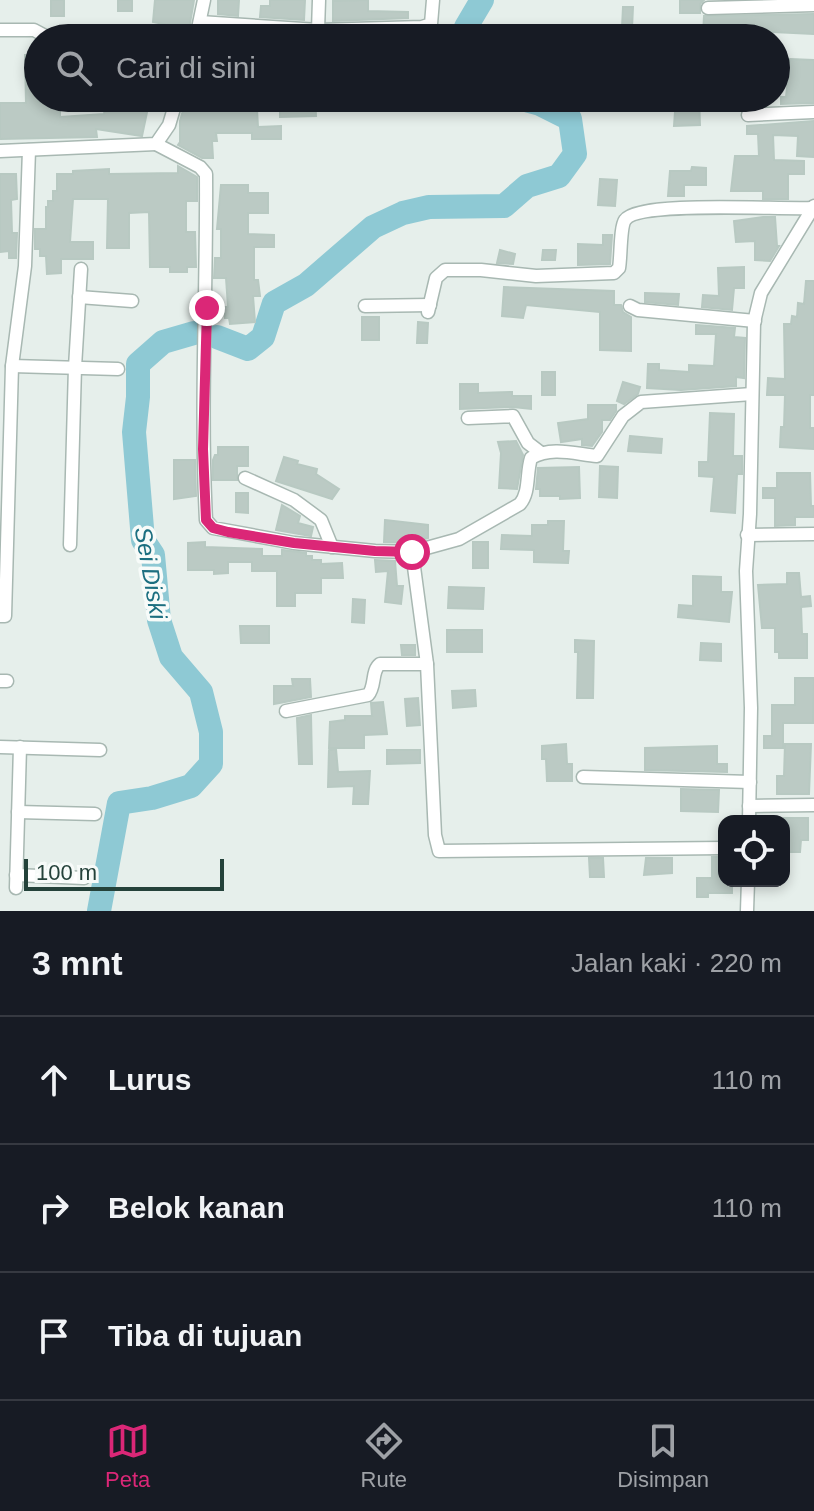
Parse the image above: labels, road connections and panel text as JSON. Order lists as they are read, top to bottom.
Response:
{
  "water": ["Sei Diski"],
  "scale_bar": "100 m",
  "page": {
    "search": "Cari di sini",
    "scale": "100 m",
    "heading": ["3 mnt", "Jalan kaki · 220 m"],
    "list": [
      ["Lurus", "110 m"],
      ["Belok kanan", "110 m"],
      "Tiba di tujuan"
    ],
    "nav": ["Peta", "Rute", "Disimpan"]
  }
}
